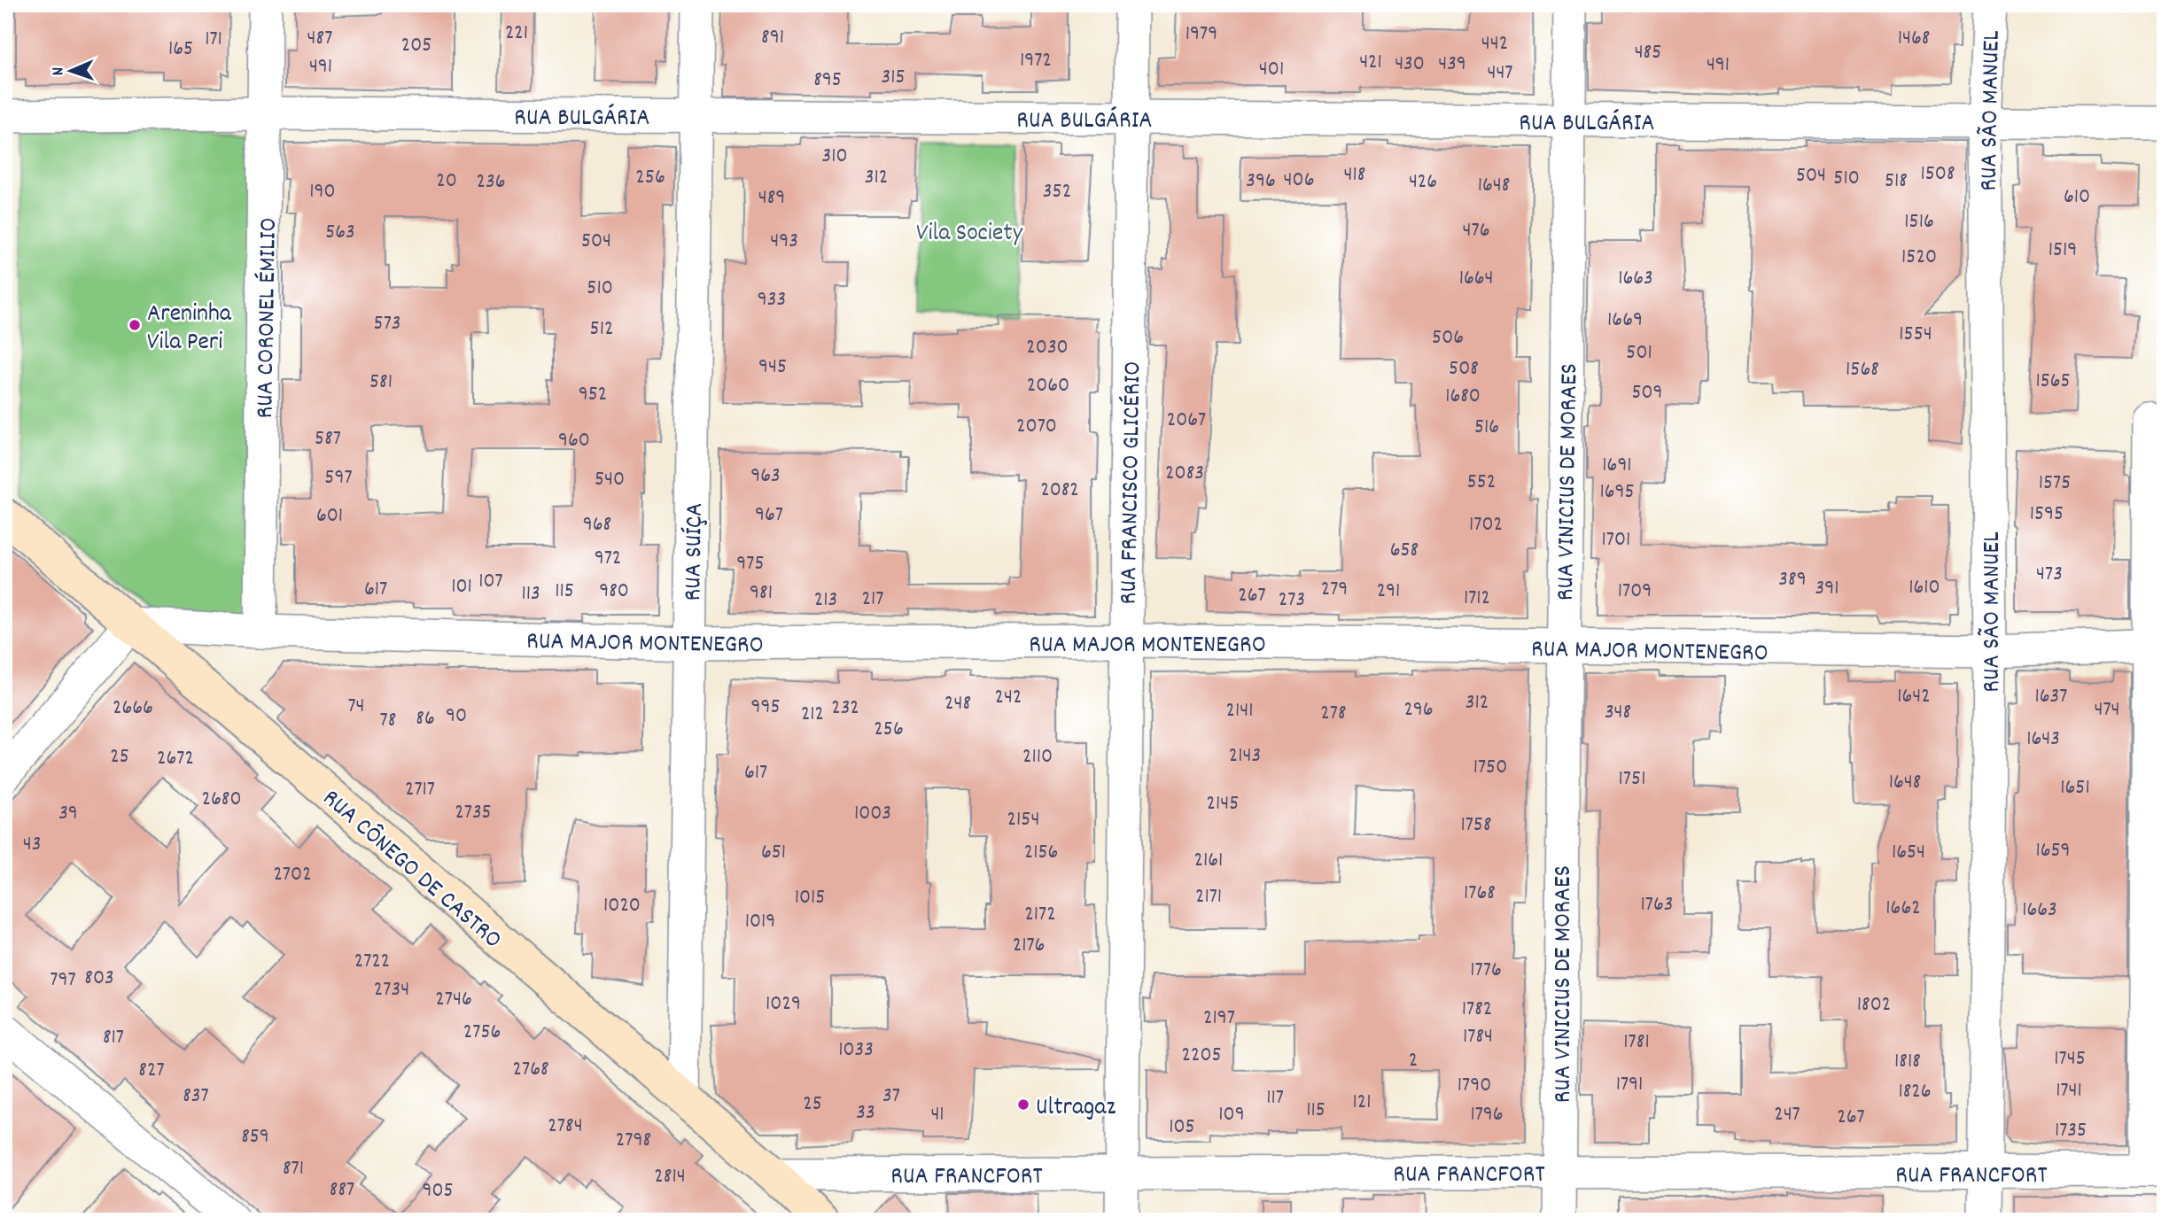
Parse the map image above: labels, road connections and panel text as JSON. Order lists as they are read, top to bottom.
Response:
{
  "streets": {
    "main road": ["RUA CÔNEGO DE CASTRO"],
    "street": [
      "RUA SÃO MANUEL",
      "RUA BULGÁRIA",
      "RUA CORONEL ÉMILIO",
      "RUA VINICIUS DE MORAES",
      "RUA FRANCISCO GLICÉRIO",
      "RUA SUÍÇA",
      "RUA MAJOR MONTENEGRO",
      "RUA FRANCFORT"
    ]
  },
  "crossings": [
    ["RUA SÃO MANUEL", "RUA BULGÁRIA"],
    ["RUA SÃO MANUEL", "RUA MAJOR MONTENEGRO"],
    ["RUA SÃO MANUEL", "RUA FRANCFORT"],
    ["RUA BULGÁRIA", "RUA CORONEL ÉMILIO"],
    ["RUA BULGÁRIA", "RUA VINICIUS DE MORAES"],
    ["RUA BULGÁRIA", "RUA FRANCISCO GLICÉRIO"],
    ["RUA BULGÁRIA", "RUA SUÍÇA"],
    ["RUA CORONEL ÉMILIO", "RUA MAJOR MONTENEGRO"],
    ["RUA VINICIUS DE MORAES", "RUA MAJOR MONTENEGRO"],
    ["RUA VINICIUS DE MORAES", "RUA FRANCFORT"],
    ["RUA FRANCISCO GLICÉRIO", "RUA MAJOR MONTENEGRO"],
    ["RUA FRANCISCO GLICÉRIO", "RUA FRANCFORT"],
    ["RUA SUÍÇA", "RUA MAJOR MONTENEGRO"],
    ["RUA SUÍÇA", "RUA CÔNEGO DE CASTRO"],
    ["RUA MAJOR MONTENEGRO", "RUA CÔNEGO DE CASTRO"],
    ["RUA CÔNEGO DE CASTRO", "RUA FRANCFORT"]
  ],
  "parks": ["Vila Society"],
  "places": ["Areninha Vila Peri", "Ultragaz"],
  "house_numbers": [
    "221",
    "1979",
    "891",
    "487",
    "1468",
    "171",
    "442",
    "205",
    "165",
    "485",
    "1972",
    "421",
    "430",
    "439",
    "491",
    "491",
    "401",
    "447",
    "315",
    "895",
    "310",
    "1508",
    "418",
    "504",
    "256",
    "312",
    "510",
    "406",
    "20",
    "396",
    "518",
    "236",
    "426",
    "1648",
    "190",
    "352",
    "610",
    "489",
    "1516",
    "476",
    "563",
    "504",
    "493",
    "1519",
    "1520",
    "1664",
    "1663",
    "510",
    "933",
    "1669",
    "573",
    "512",
    "1554",
    "506",
    "2030",
    "501",
    "945",
    "508",
    "1568",
    "1565",
    "581",
    "2060",
    "509",
    "952",
    "1680",
    "2067",
    "2070",
    "516",
    "587",
    "960",
    "1691",
    "2083",
    "963",
    "597",
    "540",
    "552",
    "1575",
    "2082",
    "1695",
    "1595",
    "967",
    "601",
    "968",
    "1702",
    "1701",
    "658",
    "972",
    "975",
    "473",
    "389",
    "107",
    "101",
    "1610",
    "391",
    "617",
    "279",
    "115",
    "980",
    "291",
    "1709",
    "981",
    "113",
    "267",
    "1712",
    "217",
    "213",
    "273",
    "1642",
    "1637",
    "242",
    "312",
    "248",
    "74",
    "995",
    "2666",
    "232",
    "296",
    "474",
    "2141",
    "348",
    "278",
    "212",
    "90",
    "86",
    "78",
    "256",
    "1643",
    "2143",
    "25",
    "2110",
    "2672",
    "1750",
    "617",
    "1751",
    "1648",
    "1651",
    "2717",
    "2680",
    "2145",
    "2735",
    "39",
    "1003",
    "2154",
    "1758",
    "43",
    "1659",
    "651",
    "2156",
    "1654",
    "2161",
    "2702",
    "1768",
    "2171",
    "1015",
    "1763",
    "1020",
    "1662",
    "1663",
    "2172",
    "1019",
    "2176",
    "2722",
    "1776",
    "803",
    "797",
    "2734",
    "2746",
    "1029",
    "1802",
    "1782",
    "2197",
    "2756",
    "1784",
    "817",
    "1781",
    "1033",
    "2205",
    "1745",
    "2",
    "1818",
    "2768",
    "827",
    "1791",
    "1790",
    "1741",
    "1826",
    "837",
    "37",
    "117",
    "121",
    "25",
    "115",
    "33",
    "41",
    "109",
    "1796",
    "247",
    "267",
    "2784",
    "105",
    "1735",
    "859",
    "2798",
    "871",
    "2814",
    "887",
    "905"
  ],
  "north": "left"
}
